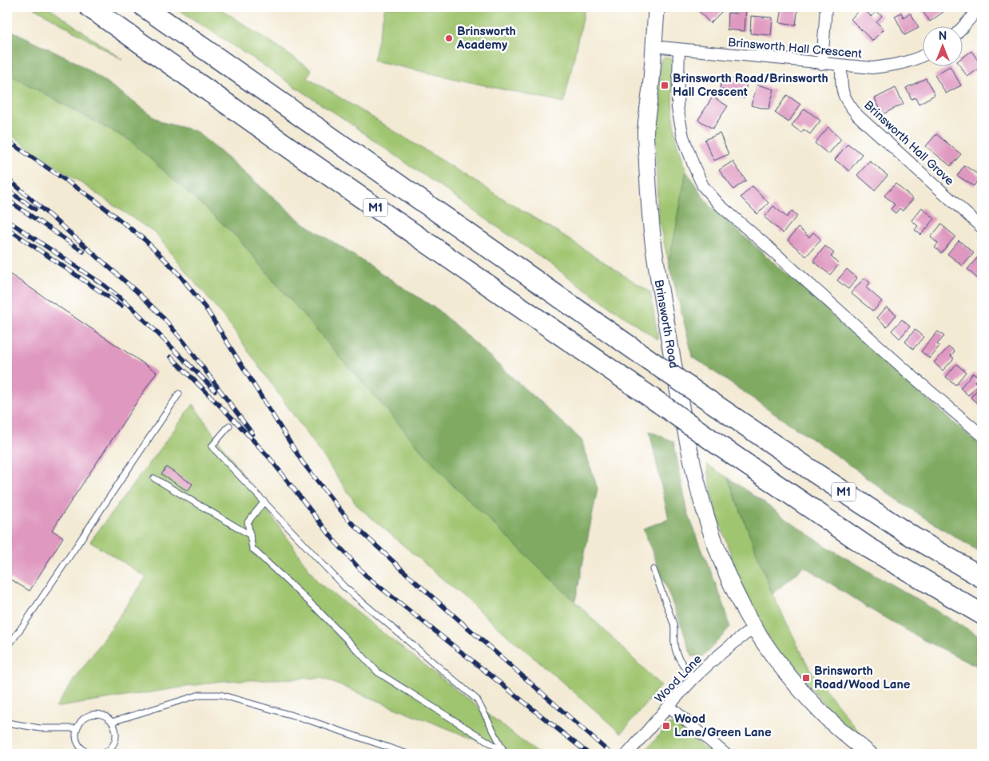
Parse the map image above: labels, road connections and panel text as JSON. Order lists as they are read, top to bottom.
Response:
{
  "streets": {
    "highway": ["M1"],
    "main road": ["Brinsworth Road"],
    "street": ["Brinsworth Hall Crescent", "Brinsworth Hall Grove", "Wood Lane"]
  },
  "crossings": [
    ["Brinsworth Hall Crescent", "Brinsworth Hall Grove"],
    ["Brinsworth Hall Crescent", "Brinsworth Road"],
    ["Brinsworth Road", "Wood Lane"]
  ],
  "places": {
    "other": ["Brinsworth Academy"],
    "transit": ["Brinsworth Road/Brinsworth Hall Crescent", "Brinsworth Road/Wood Lane", "Wood Lane/Green Lane"]
  },
  "north": "top"
}
